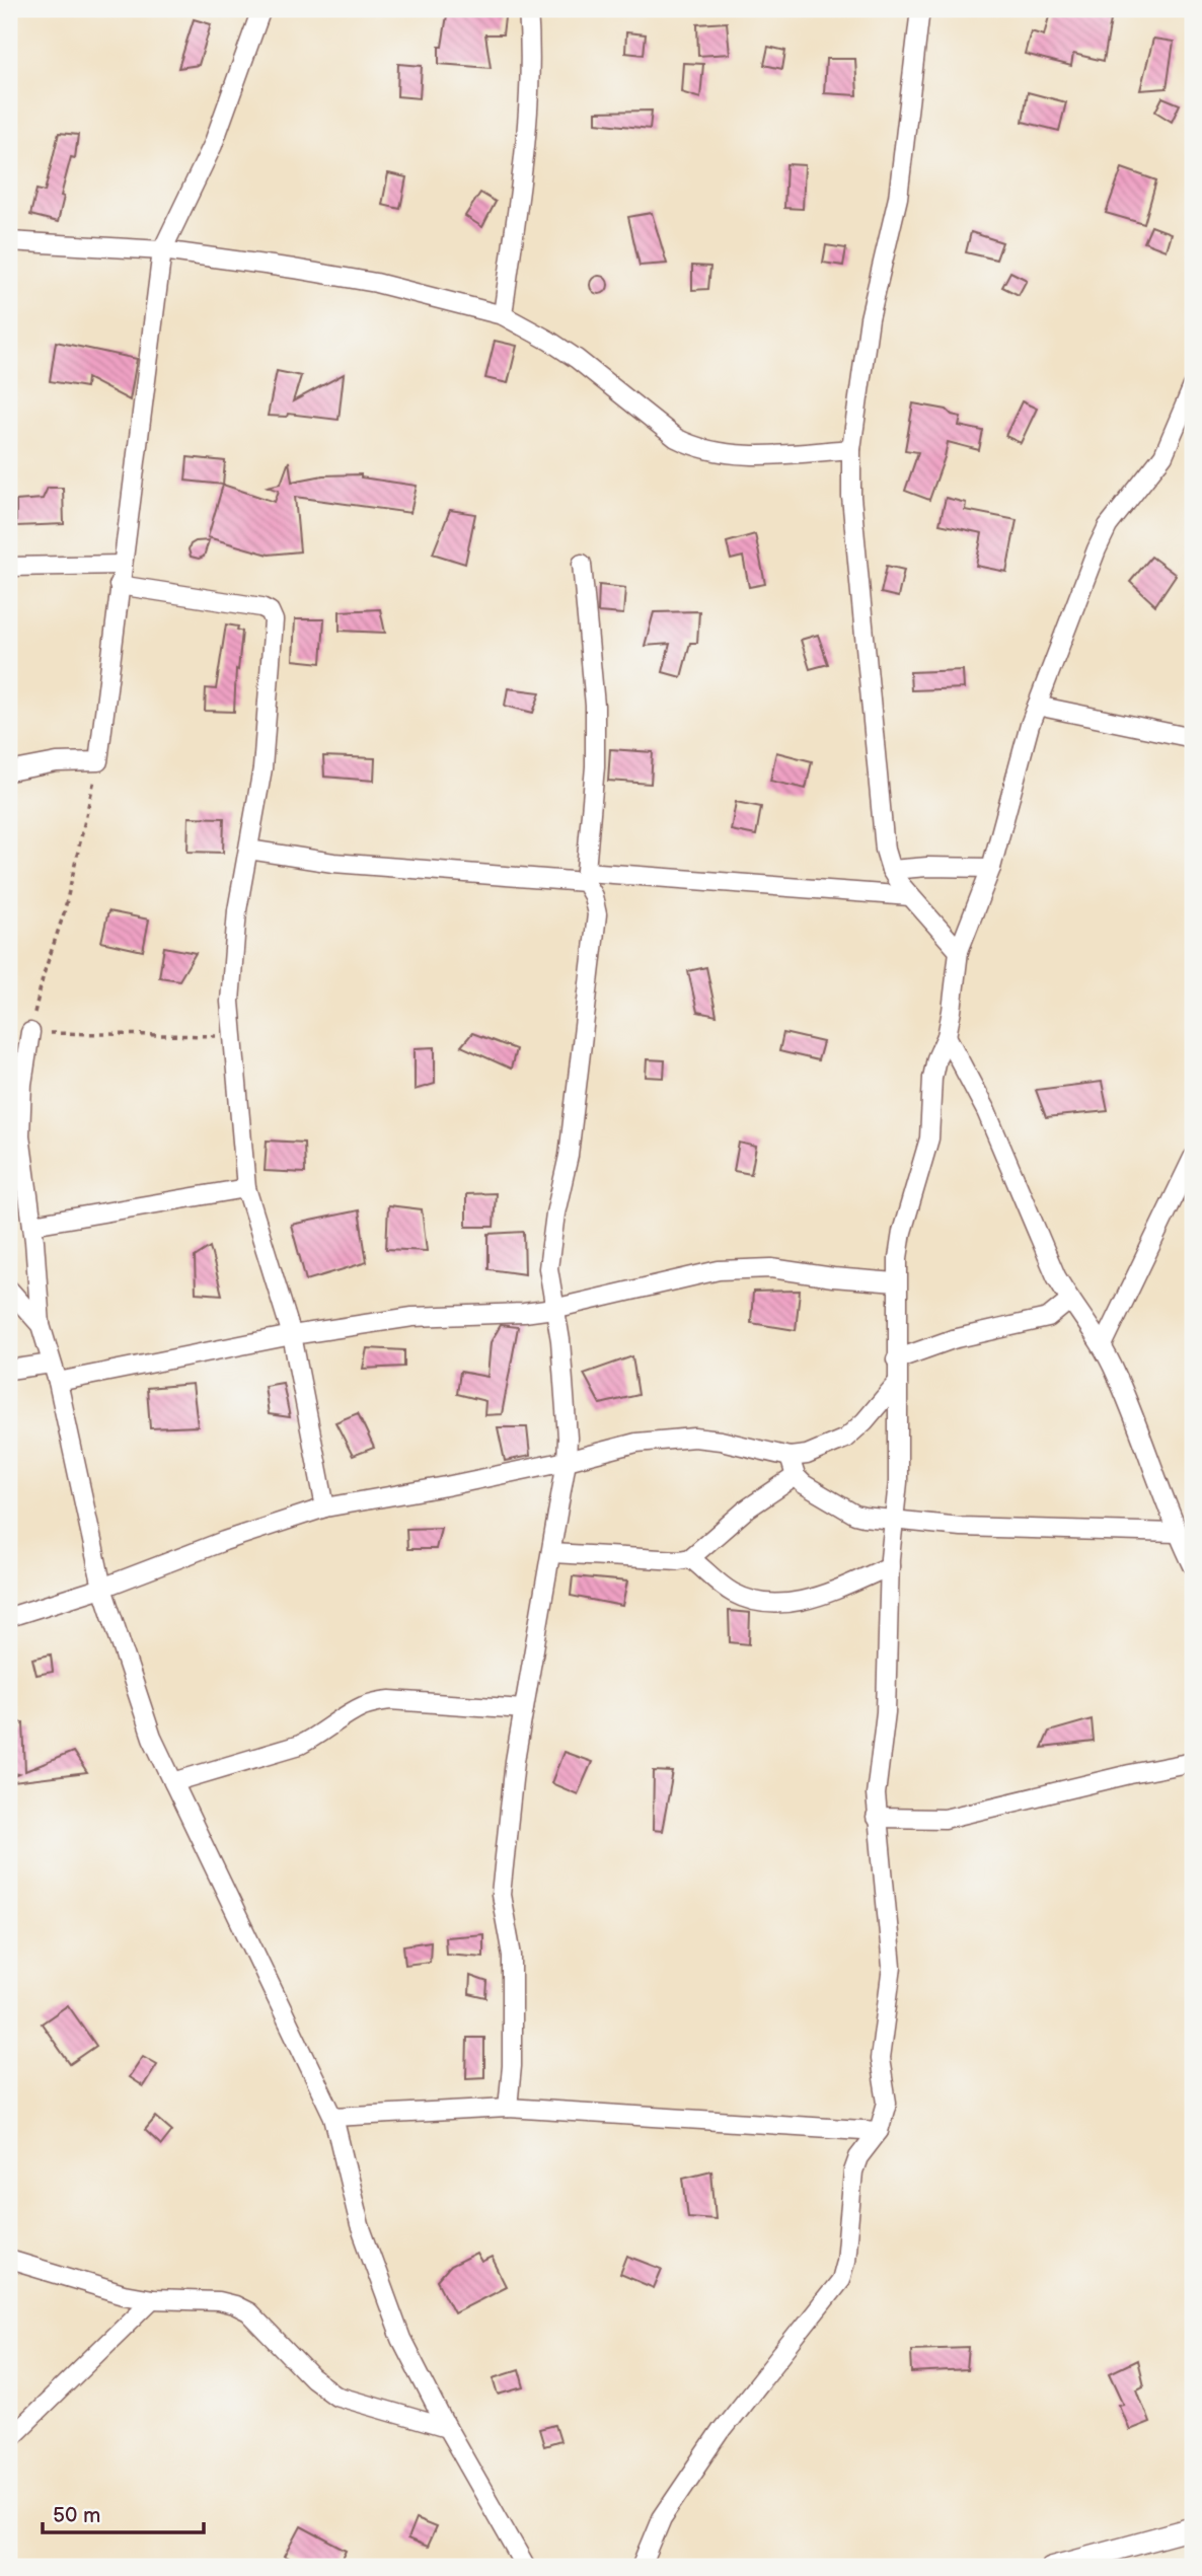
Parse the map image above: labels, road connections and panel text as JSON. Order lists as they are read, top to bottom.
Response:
{
  "scale_bar": "50 m"
}
